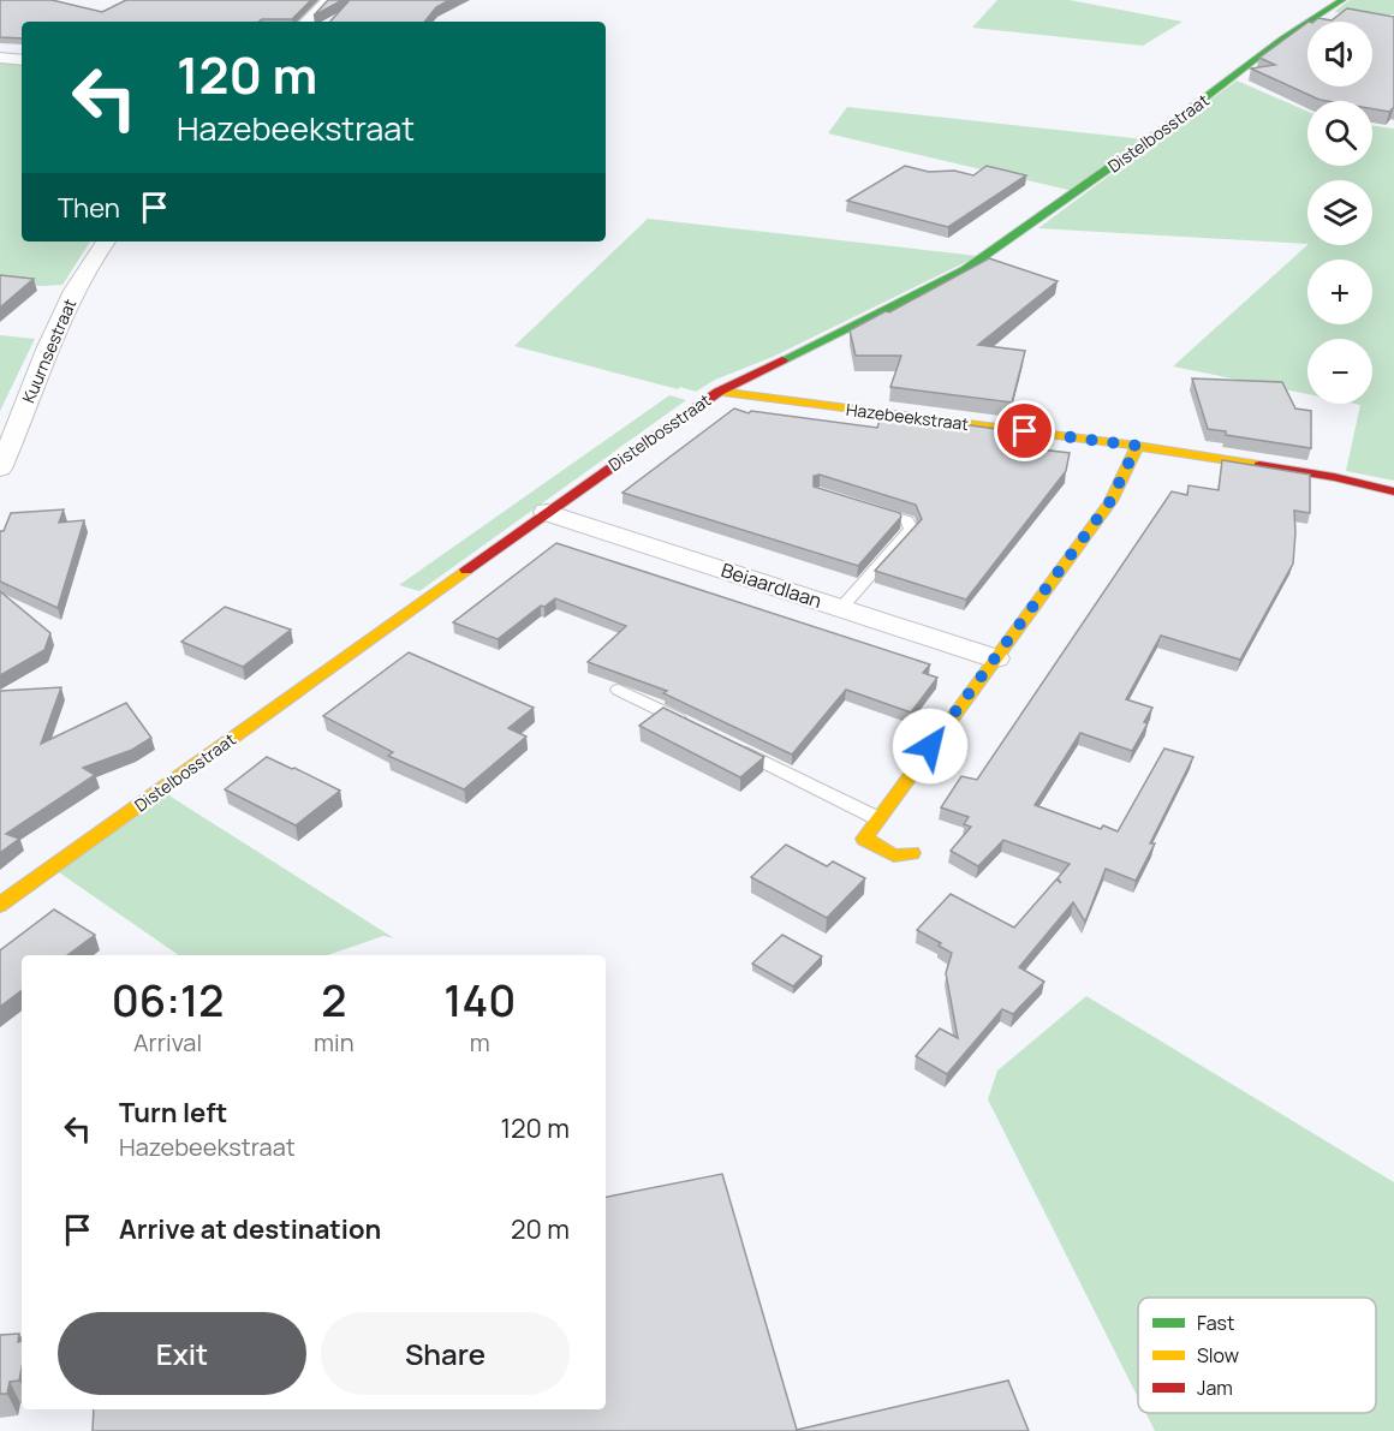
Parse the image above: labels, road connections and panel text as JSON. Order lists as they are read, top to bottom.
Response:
{
  "streets": {
    "street": [
      "Distelbosstraat",
      "Kuurnsestraat",
      "Hazebeekstraat",
      "Beiaardlaan"
    ]
  },
  "crossings": [
    ["Distelbosstraat", "Hazebeekstraat"],
    ["Distelbosstraat", "Beiaardlaan"]
  ],
  "legend": ["Fast", "Slow", "Jam"],
  "page": {
    "map_buttons": ["+", "−"],
    "turn": ["120 m", "Hazebeekstraat"],
    "then": "Then",
    "eta": [
      "06:12",
      "Arrival",
      "2",
      "min",
      "140",
      "m"
    ],
    "list": [
      {
        "name": "Turn left",
        "note": "Hazebeekstraat",
        "value": "120 m"
      },
      {
        "name": "Arrive at destination",
        "value": "20 m"
      }
    ],
    "buttons": ["Exit", "Share"]
  }
}
